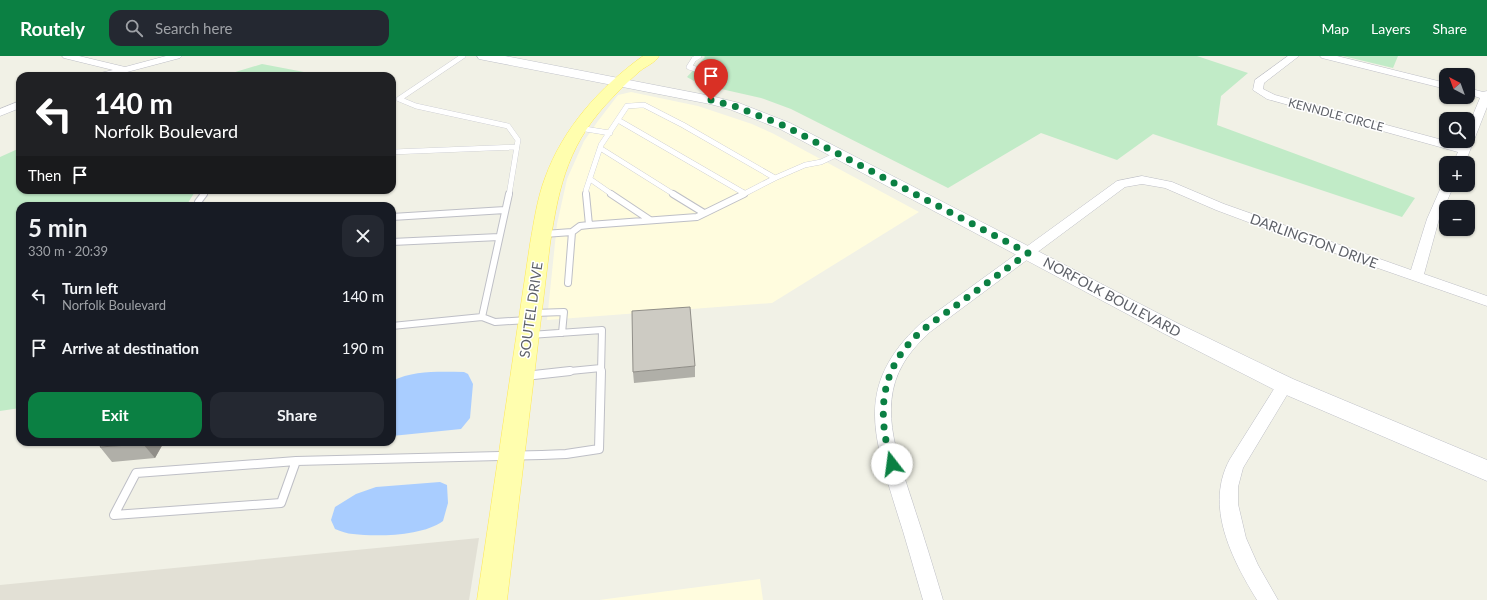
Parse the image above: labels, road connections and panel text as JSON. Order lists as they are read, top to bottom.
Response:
{
  "streets": {
    "main road": ["SOUTEL DRIVE"],
    "street": ["KENNDLE CIRCLE", "DARLINGTON DRIVE", "NORFOLK BOULEVARD"]
  },
  "crossings": [
    ["DARLINGTON DRIVE", "NORFOLK BOULEVARD"],
    ["NORFOLK BOULEVARD", "SOUTEL DRIVE"]
  ],
  "north": "top left",
  "page": {
    "header": "Routely",
    "search": "Search here",
    "nav": ["Map", "Layers", "Share"],
    "map_buttons": ["+", "−"],
    "turn": ["140 m", "Norfolk Boulevard"],
    "then": "Then",
    "heading": ["5 min", "330 m · 20:39"],
    "list": [
      {
        "name": "Turn left",
        "note": "Norfolk Boulevard",
        "value": "140 m"
      },
      {
        "name": "Arrive at destination",
        "value": "190 m"
      }
    ],
    "buttons": ["Exit", "Share"]
  }
}
